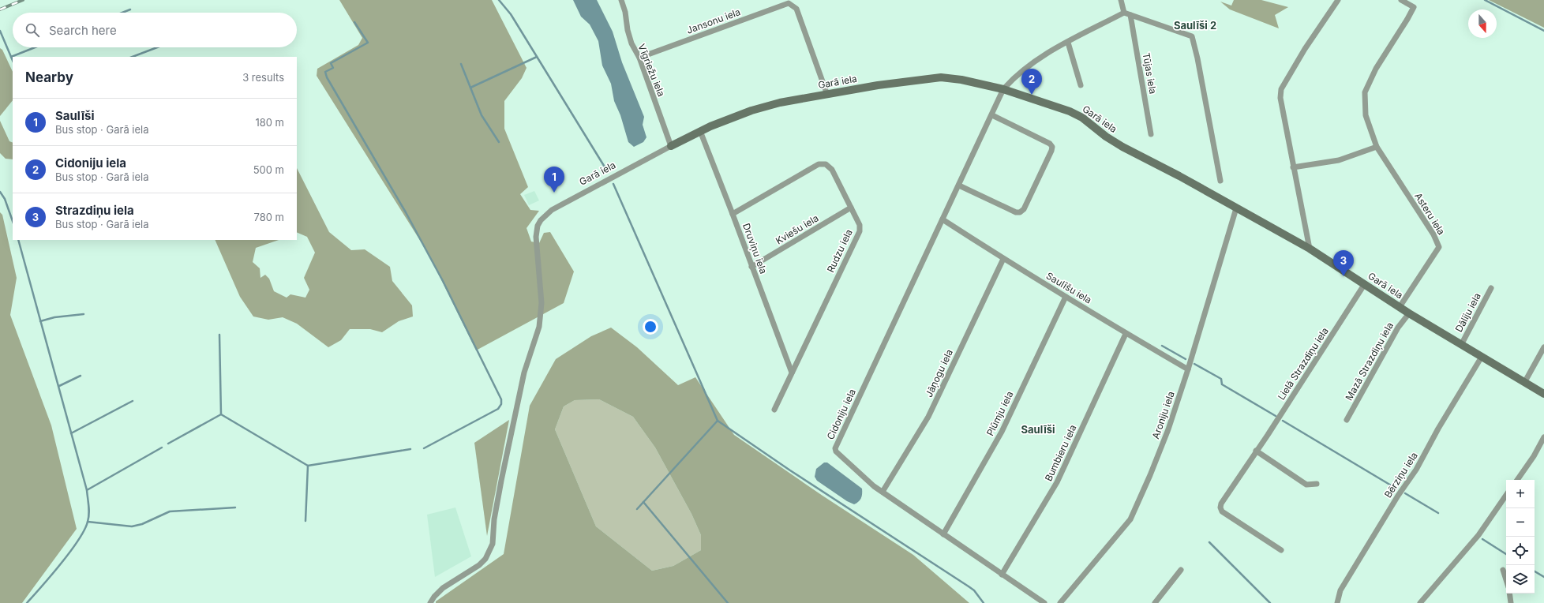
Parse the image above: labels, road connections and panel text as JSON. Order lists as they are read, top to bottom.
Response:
{
  "streets": {
    "street": [
      "Jansonu iela",
      "Vīgriežu iela",
      "Tūjas iela",
      "Garā iela",
      "Asteru iela",
      "Kviešu iela",
      "Druviņu iela",
      "Rudzu iela",
      "Saulīšu iela",
      "Dāliju iela",
      "Mazā Strazdiņu iela",
      "Lielā Strazdiņu iela",
      "Jāņogu iela",
      "Plūmju iela",
      "Cidoniju iela",
      "Aroniju iela",
      "Bumbieru iela",
      "Bērziņu iela"
    ]
  },
  "crossings": [
    ["Jansonu iela", "Vīgriežu iela"],
    ["Jansonu iela", "Garā iela"],
    ["Vīgriežu iela", "Garā iela"],
    ["Garā iela", "Asteru iela"],
    ["Garā iela", "Druviņu iela"],
    ["Garā iela", "Dāliju iela"],
    ["Garā iela", "Mazā Strazdiņu iela"],
    ["Garā iela", "Lielā Strazdiņu iela"],
    ["Garā iela", "Cidoniju iela"],
    ["Garā iela", "Aroniju iela"],
    ["Garā iela", "Bērziņu iela"],
    ["Kviešu iela", "Druviņu iela"],
    ["Kviešu iela", "Rudzu iela"],
    ["Druviņu iela", "Rudzu iela"],
    ["Saulīšu iela", "Jāņogu iela"],
    ["Saulīšu iela", "Plūmju iela"],
    ["Saulīšu iela", "Cidoniju iela"],
    ["Saulīšu iela", "Aroniju iela"],
    ["Saulīšu iela", "Bumbieru iela"],
    ["Jāņogu iela", "Cidoniju iela"],
    ["Plūmju iela", "Cidoniju iela"],
    ["Cidoniju iela", "Bumbieru iela"]
  ],
  "districts": ["Saulīši 2", "Saulīši"],
  "north": "bottom",
  "page": {
    "search": "Search here",
    "heading": ["Nearby", "3 results"],
    "pins": ["2", "1", "3"],
    "list": [
      {
        "mark": "1",
        "name": "Saulīši",
        "note": "Bus stop · Garā iela",
        "value": "180 m"
      },
      {
        "mark": "2",
        "name": "Cidoniju iela",
        "note": "Bus stop · Garā iela",
        "value": "500 m"
      },
      {
        "mark": "3",
        "name": "Strazdiņu iela",
        "note": "Bus stop · Garā iela",
        "value": "780 m"
      }
    ],
    "map_buttons": ["+", "−"]
  }
}
